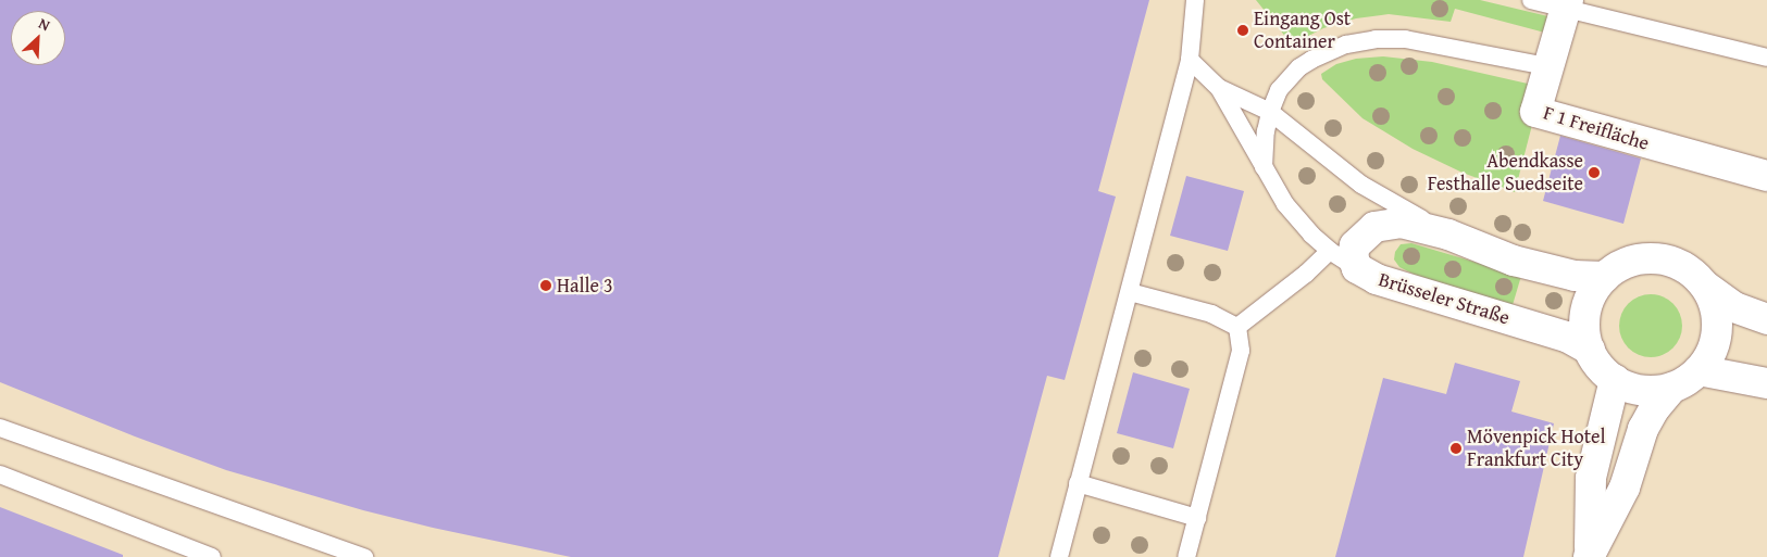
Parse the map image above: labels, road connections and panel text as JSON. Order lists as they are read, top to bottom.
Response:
{
  "streets": {
    "street": ["F 1 Freifläche", "Brüsseler Straße"]
  },
  "places": [
    "Eingang Ost Container",
    "Abendkasse Festhalle Suedseite",
    "Halle 3",
    "Mövenpick Hotel Frankfurt City"
  ],
  "north": "top right"
}
